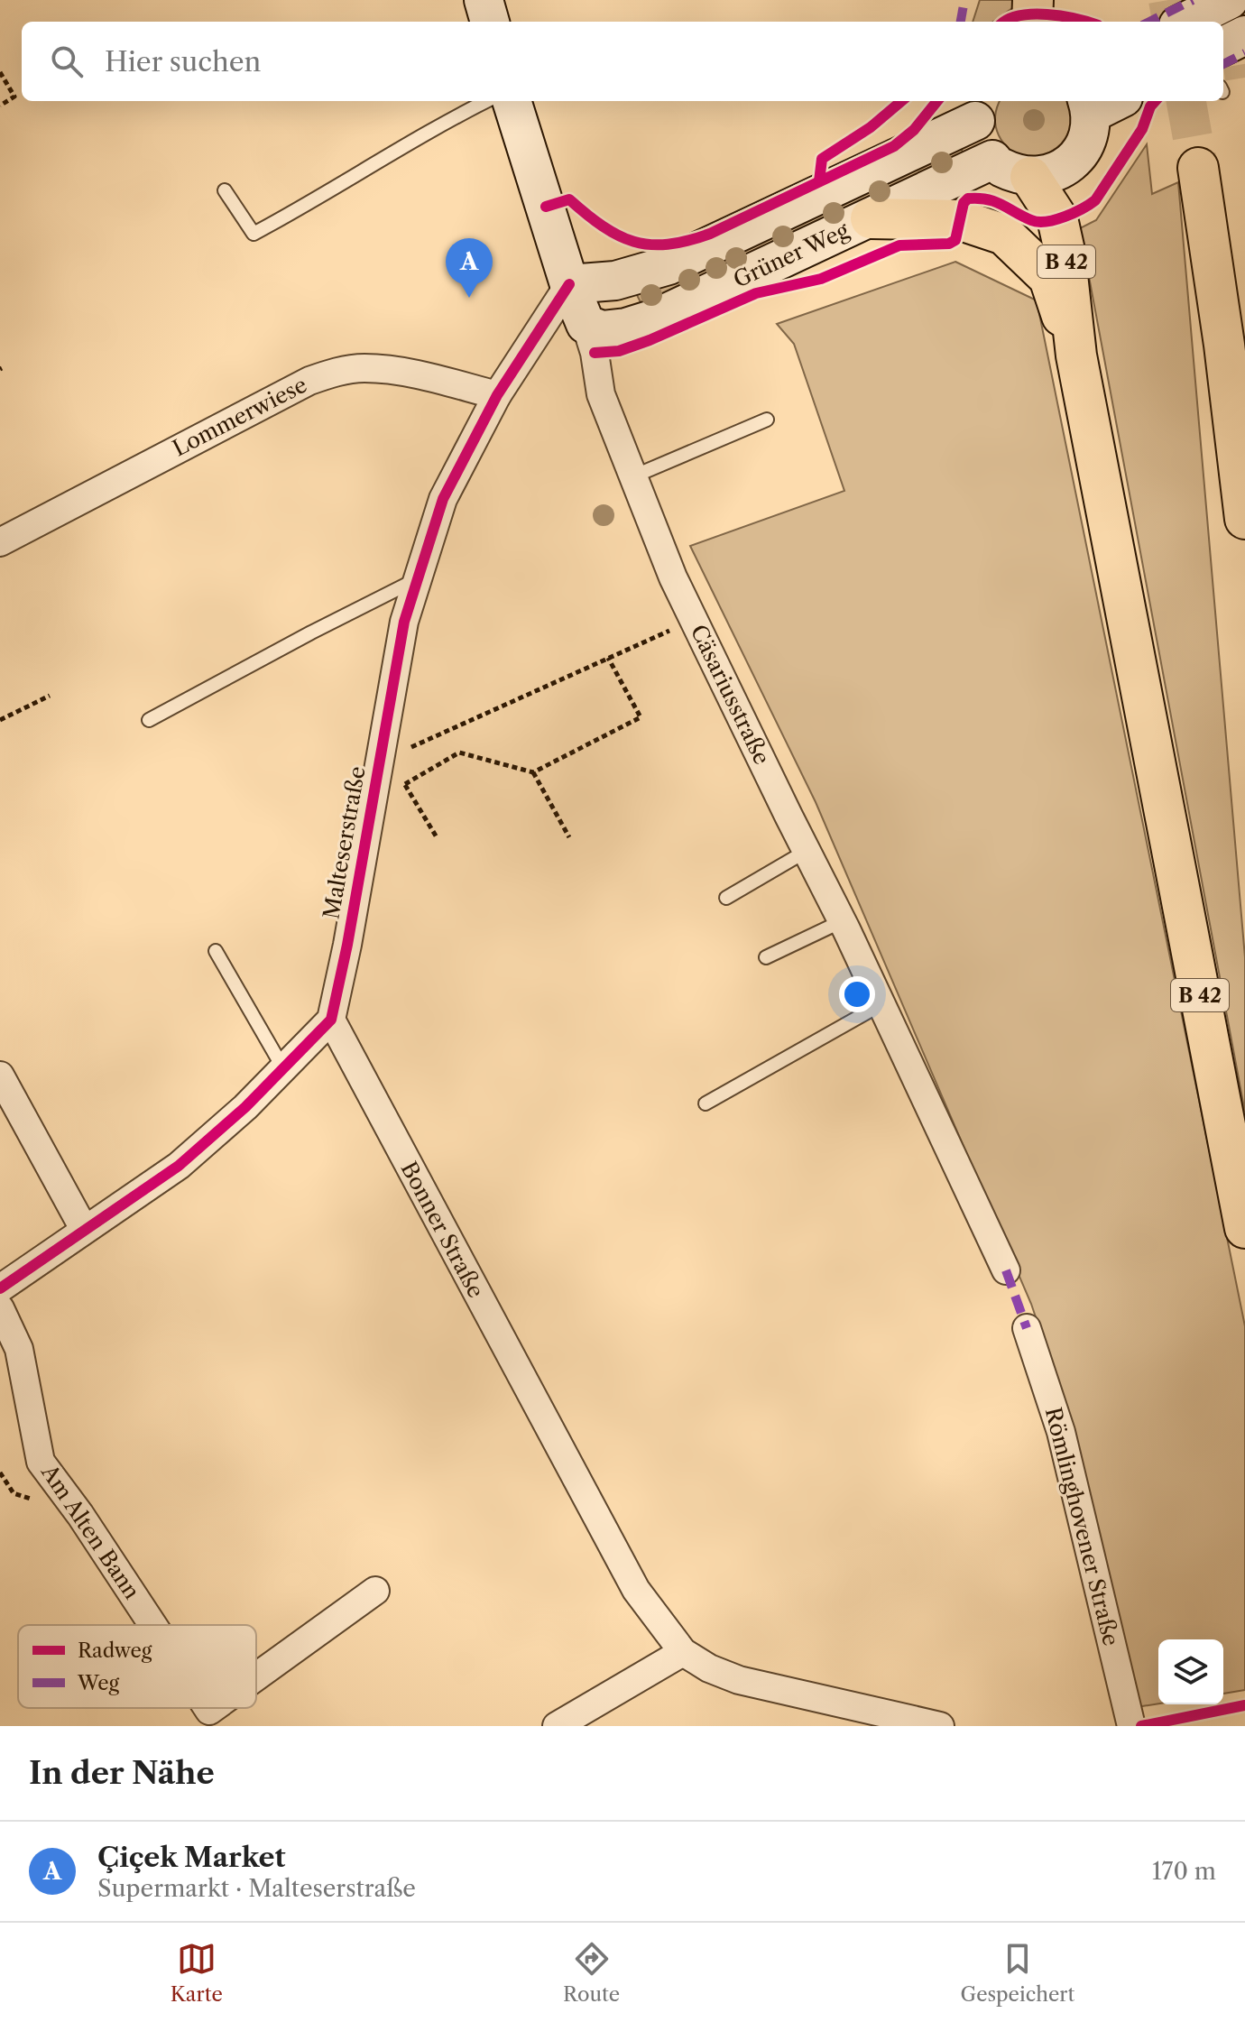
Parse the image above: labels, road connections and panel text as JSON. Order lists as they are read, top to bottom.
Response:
{
  "streets": {
    "highway": ["B 42"],
    "main road": ["Grüner Weg", "Cäsariusstraße"],
    "street": [
      "Lommerwiese",
      "Malteserstraße",
      "Bonner Straße",
      "Römlinghovener Straße",
      "Am Alten Bann"
    ]
  },
  "crossings": [
    ["Grüner Weg", "B 42"],
    ["Grüner Weg", "Cäsariusstraße"],
    ["Grüner Weg", "Malteserstraße"],
    ["Lommerwiese", "Malteserstraße"],
    ["Cäsariusstraße", "Malteserstraße"],
    ["Malteserstraße", "Bonner Straße"]
  ],
  "legend": ["Radweg", "Weg"],
  "page": {
    "search": "Hier suchen",
    "pins": "A",
    "heading": "In der Nähe",
    "list": [
      {
        "mark": "A",
        "name": "Çiçek Market",
        "note": "Supermarkt · Malteserstraße",
        "value": "170 m"
      }
    ],
    "nav": ["Karte", "Route", "Gespeichert"]
  }
}
